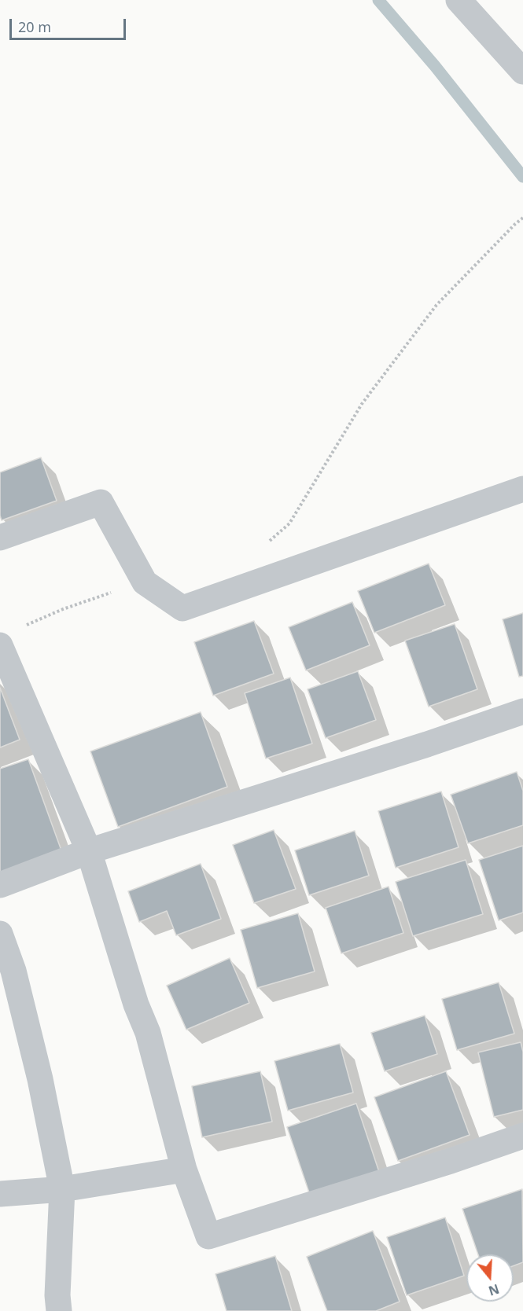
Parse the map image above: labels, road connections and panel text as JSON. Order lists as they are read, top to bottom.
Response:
{
  "scale_bar": "20 m",
  "north": "bottom"
}
